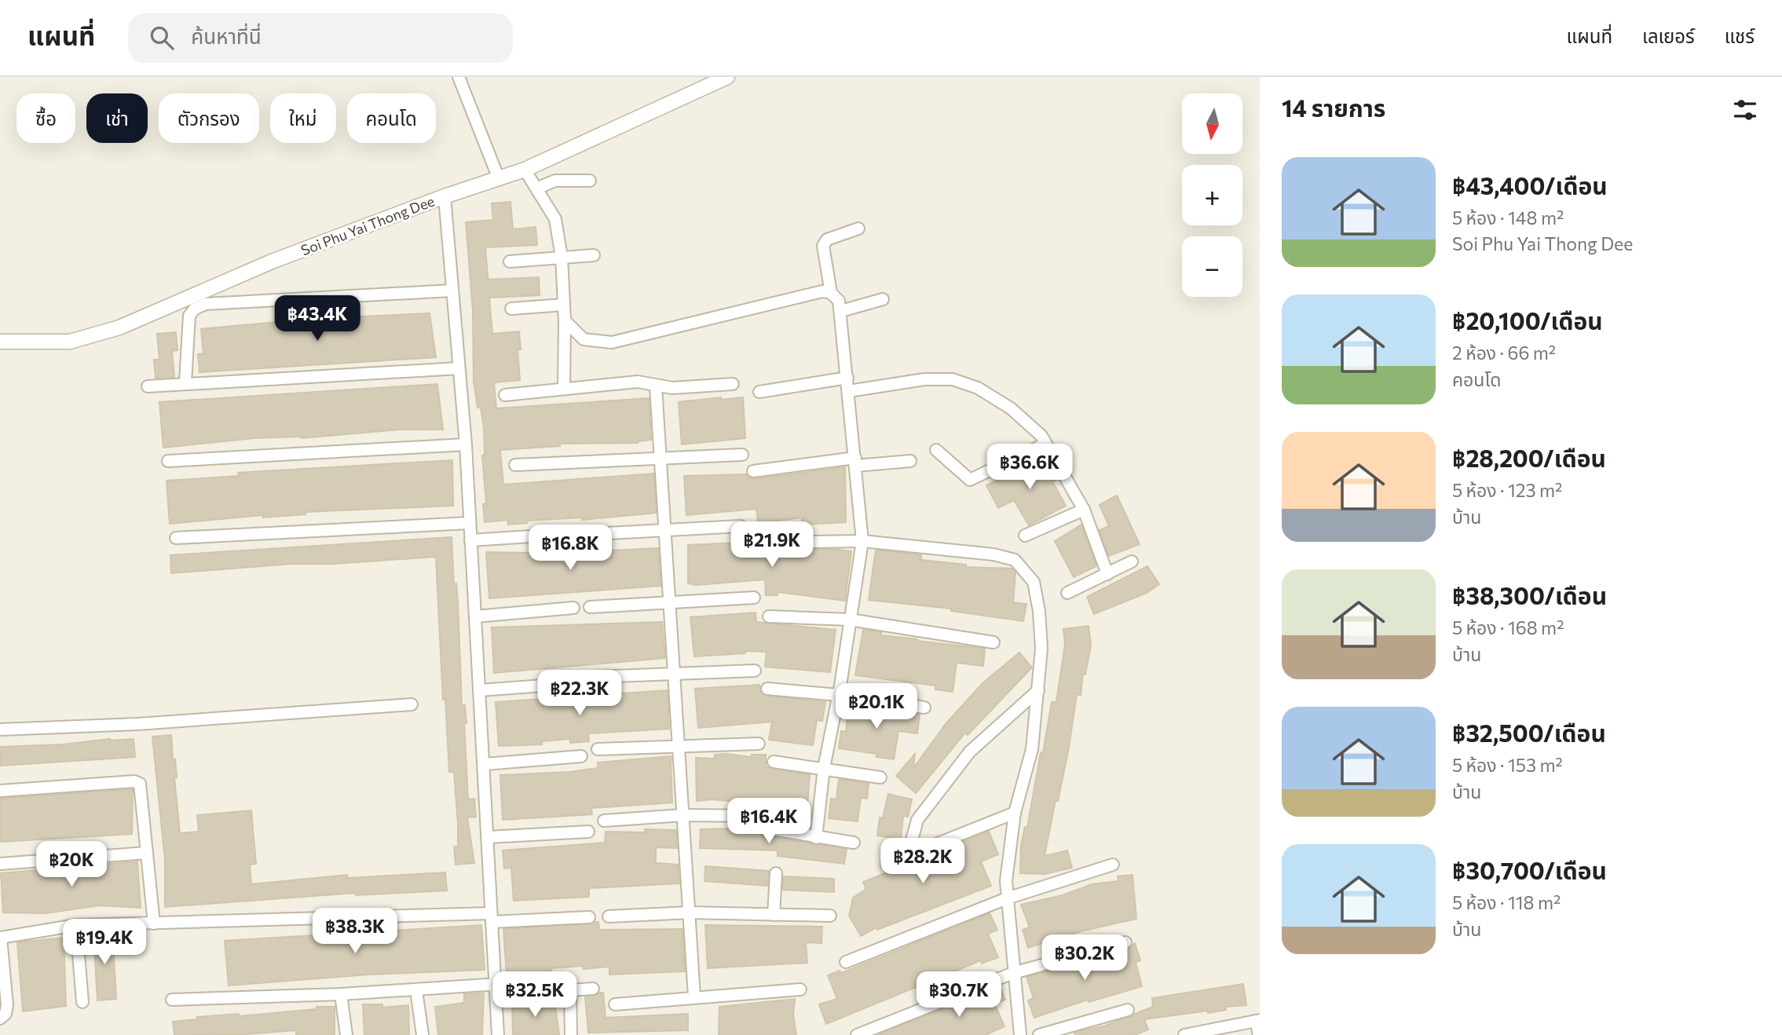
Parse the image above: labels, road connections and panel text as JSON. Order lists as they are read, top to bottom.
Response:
{
  "streets": {
    "street": ["Soi Phu Yai Thong Dee"]
  },
  "north": "bottom",
  "page": {
    "header": "แผนที่",
    "search": "ค้นหาที่นี่",
    "nav": ["แผนที่", "เลเยอร์", "แชร์"],
    "heading": "14 รายการ",
    "map_buttons": ["+", "−"],
    "chip": [
      "ซื้อ",
      "เช่า",
      "ตัวกรอง",
      "ใหม่",
      "คอนโด"
    ],
    "list": [
      {
        "name": "฿43,400/เดือน",
        "note": "5 ห้อง · 148 m² · Soi Phu Yai Thong Dee"
      },
      {
        "name": "฿20,100/เดือน",
        "note": "2 ห้อง · 66 m² · คอนโด"
      },
      {
        "name": "฿28,200/เดือน",
        "note": "5 ห้อง · 123 m² · บ้าน"
      },
      {
        "name": "฿38,300/เดือน",
        "note": "5 ห้อง · 168 m² · บ้าน"
      },
      {
        "name": "฿32,500/เดือน",
        "note": "5 ห้อง · 153 m² · บ้าน"
      },
      {
        "name": "฿30,700/เดือน",
        "note": "5 ห้อง · 118 m² · บ้าน"
      }
    ],
    "price": [
      "฿43.4K",
      "฿36.6K",
      "฿21.9K",
      "฿16.8K",
      "฿22.3K",
      "฿20.1K",
      "฿16.4K",
      "฿28.2K",
      "฿20K",
      "฿38.3K",
      "฿19.4K",
      "฿30.2K",
      "฿32.5K",
      "฿30.7K"
    ]
  }
}
